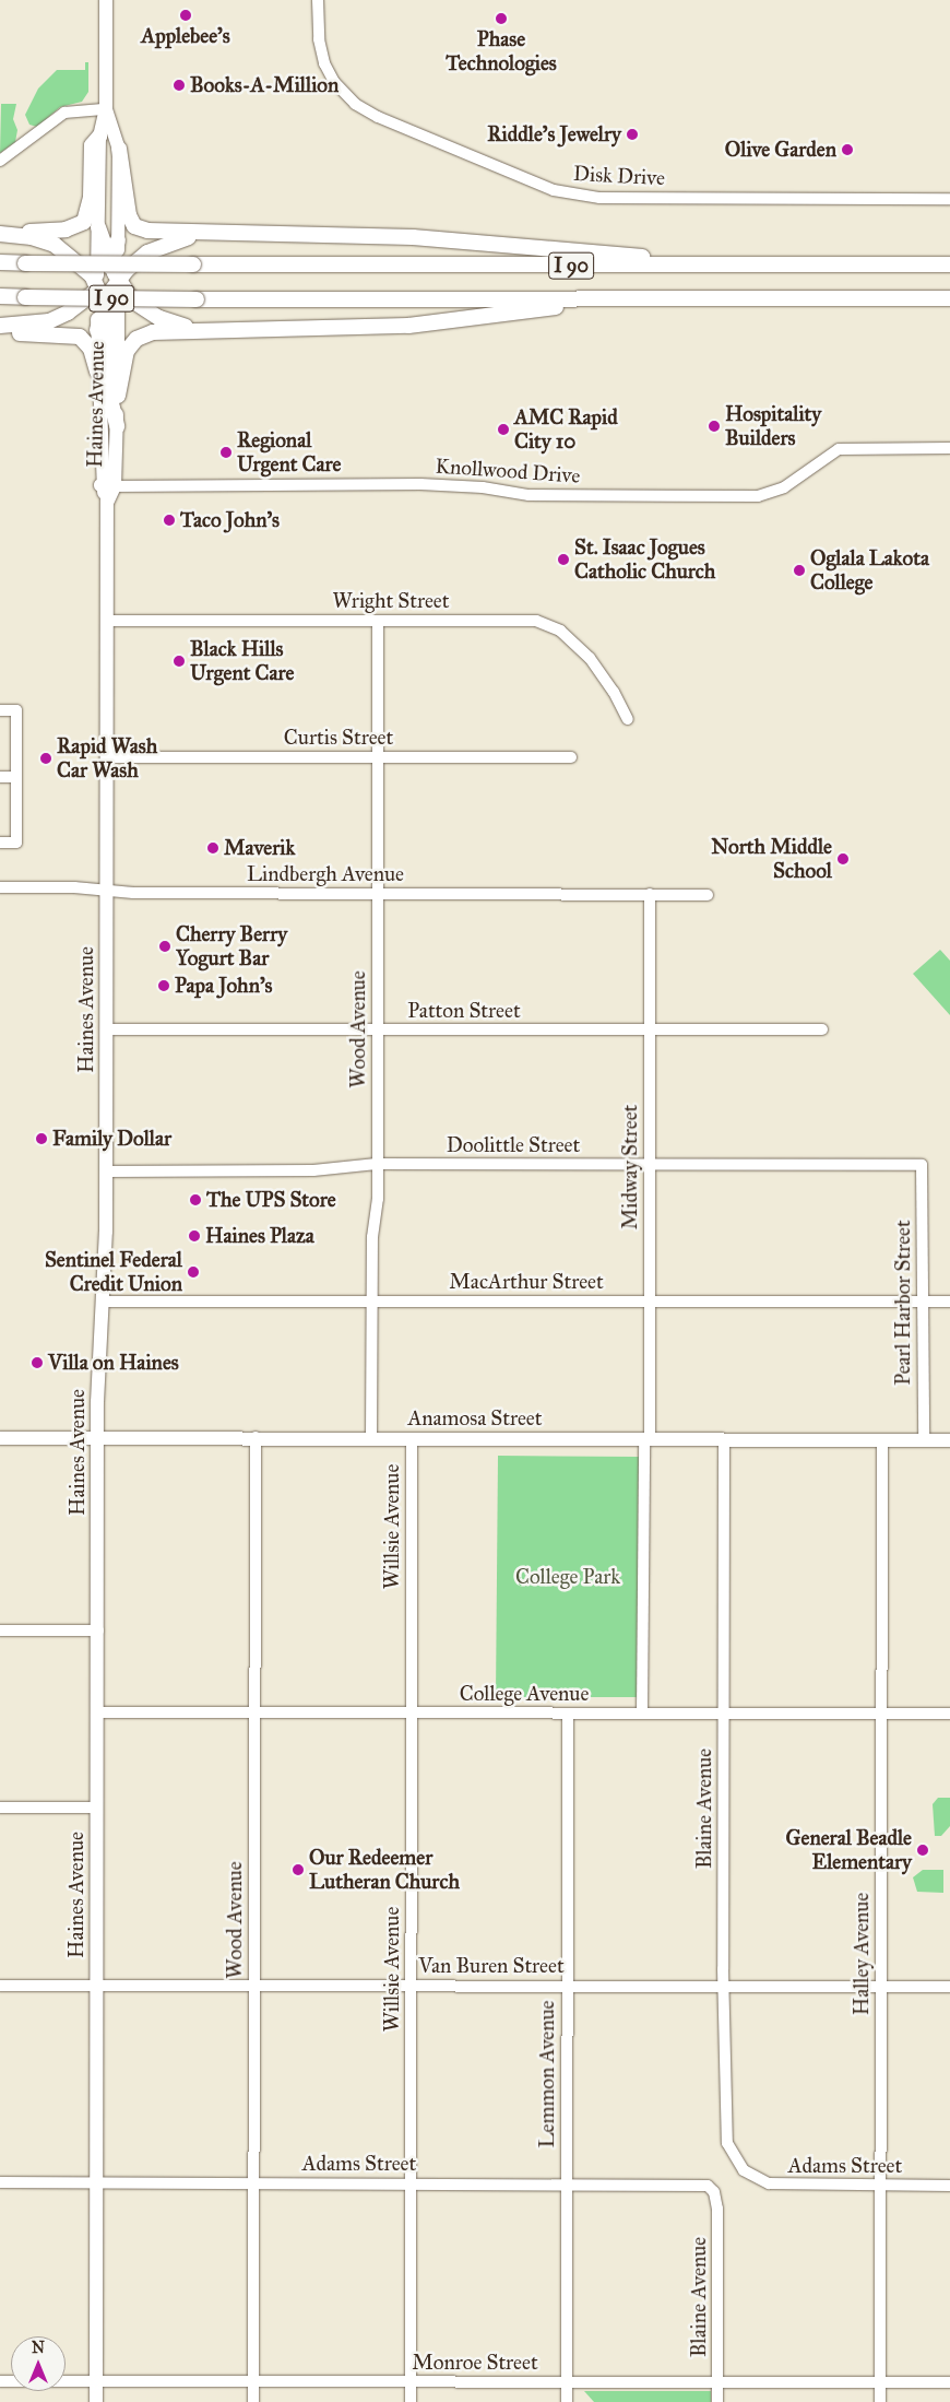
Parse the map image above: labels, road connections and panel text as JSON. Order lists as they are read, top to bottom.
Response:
{
  "streets": {
    "highway": ["I 90"],
    "main road": ["Haines Avenue", "Anamosa Street"],
    "street": [
      "Disk Drive",
      "Knollwood Drive",
      "Wright Street",
      "Curtis Street",
      "Lindbergh Avenue",
      "Patton Street",
      "Wood Avenue",
      "Doolittle Street",
      "Midway Street",
      "MacArthur Street",
      "Pearl Harbor Street",
      "Willsie Avenue",
      "College Avenue",
      "Blaine Avenue",
      "Halley Avenue",
      "Van Buren Street",
      "Lemmon Avenue",
      "Adams Street",
      "Monroe Street"
    ]
  },
  "crossings": [
    ["Haines Avenue", "Knollwood Drive"],
    ["Haines Avenue", "Wright Street"],
    ["Haines Avenue", "Curtis Street"],
    ["Haines Avenue", "Lindbergh Avenue"],
    ["Haines Avenue", "Patton Street"],
    ["Haines Avenue", "Doolittle Street"],
    ["Haines Avenue", "MacArthur Street"],
    ["Haines Avenue", "Anamosa Street"],
    ["Haines Avenue", "College Avenue"],
    ["Haines Avenue", "Van Buren Street"],
    ["Haines Avenue", "Adams Street"],
    ["Haines Avenue", "Monroe Street"],
    ["Wright Street", "Wood Avenue"],
    ["Curtis Street", "Wood Avenue"],
    ["Lindbergh Avenue", "Wood Avenue"],
    ["Lindbergh Avenue", "Midway Street"],
    ["Patton Street", "Wood Avenue"],
    ["Patton Street", "Midway Street"],
    ["Wood Avenue", "Doolittle Street"],
    ["Wood Avenue", "MacArthur Street"],
    ["Wood Avenue", "Anamosa Street"],
    ["Wood Avenue", "College Avenue"],
    ["Wood Avenue", "Van Buren Street"],
    ["Wood Avenue", "Adams Street"],
    ["Wood Avenue", "Monroe Street"],
    ["Doolittle Street", "Midway Street"],
    ["Doolittle Street", "Pearl Harbor Street"],
    ["Midway Street", "MacArthur Street"],
    ["Midway Street", "Anamosa Street"],
    ["Midway Street", "College Avenue"],
    ["MacArthur Street", "Pearl Harbor Street"],
    ["Pearl Harbor Street", "Anamosa Street"],
    ["Anamosa Street", "Willsie Avenue"],
    ["Anamosa Street", "Blaine Avenue"],
    ["Anamosa Street", "Halley Avenue"],
    ["Willsie Avenue", "College Avenue"],
    ["Willsie Avenue", "Van Buren Street"],
    ["Willsie Avenue", "Adams Street"],
    ["Willsie Avenue", "Monroe Street"],
    ["College Avenue", "Blaine Avenue"],
    ["College Avenue", "Halley Avenue"],
    ["College Avenue", "Lemmon Avenue"],
    ["Blaine Avenue", "Van Buren Street"],
    ["Blaine Avenue", "Adams Street"],
    ["Blaine Avenue", "Monroe Street"],
    ["Halley Avenue", "Van Buren Street"],
    ["Halley Avenue", "Adams Street"],
    ["Halley Avenue", "Monroe Street"],
    ["Van Buren Street", "Lemmon Avenue"],
    ["Lemmon Avenue", "Adams Street"],
    ["Lemmon Avenue", "Monroe Street"]
  ],
  "parks": ["College Park"],
  "places": [
    "Applebee's",
    "Phase Technologies",
    "Books-A-Million",
    "Riddle's Jewelry",
    "Olive Garden",
    "Hospitality Builders",
    "AMC Rapid City 10",
    "Regional Urgent Care",
    "Taco John's",
    "St. Isaac Jogues Catholic Church",
    "Oglala Lakota College",
    "Black Hills Urgent Care",
    "Rapid Wash Car Wash",
    "Maverik",
    "North Middle School",
    "Cherry Berry Yogurt Bar",
    "Papa John's",
    "Family Dollar",
    "The UPS Store",
    "Haines Plaza",
    "Sentinel Federal Credit Union",
    "Villa on Haines",
    "General Beadle Elementary",
    "Our Redeemer Lutheran Church"
  ],
  "north": "top"
}
